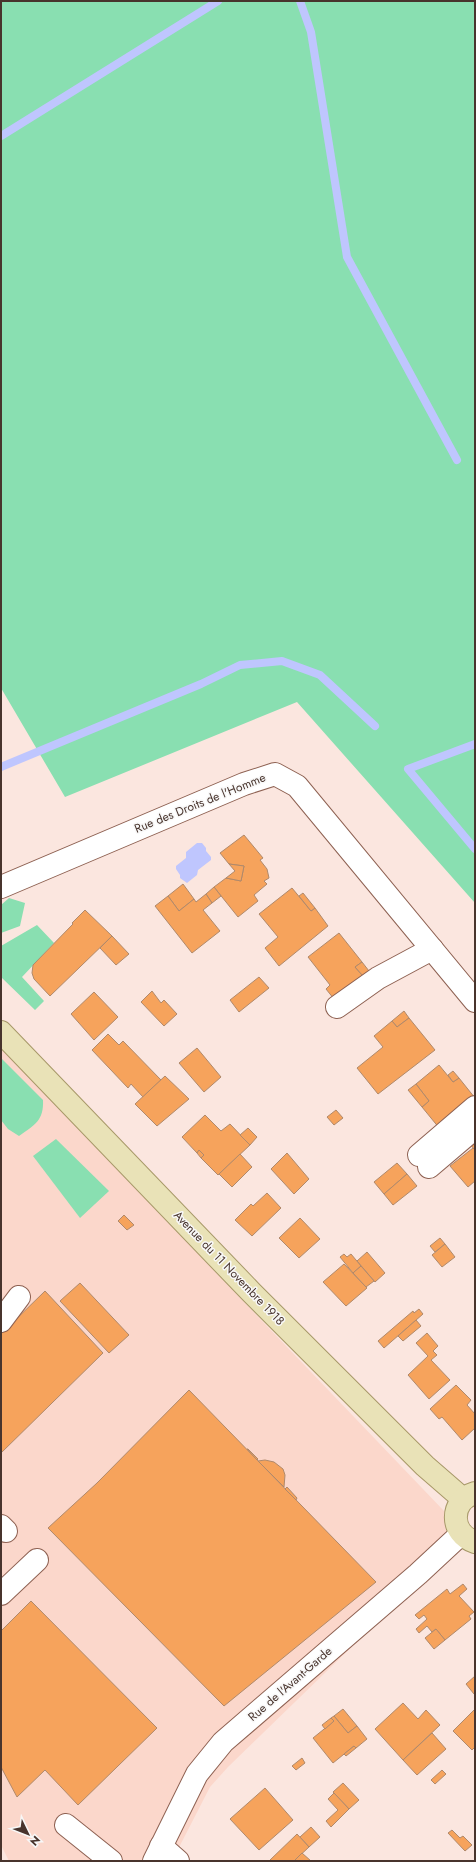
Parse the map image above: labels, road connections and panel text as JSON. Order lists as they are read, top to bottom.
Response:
{
  "streets": {
    "main road": ["Avenue du 11 Novembre 1918"],
    "street": ["Rue des Droits de l'Homme", "Rue de l'Avant-Garde"]
  },
  "crossings": [
    ["Avenue du 11 Novembre 1918", "Rue de l'Avant-Garde"]
  ],
  "north": "bottom right"
}
